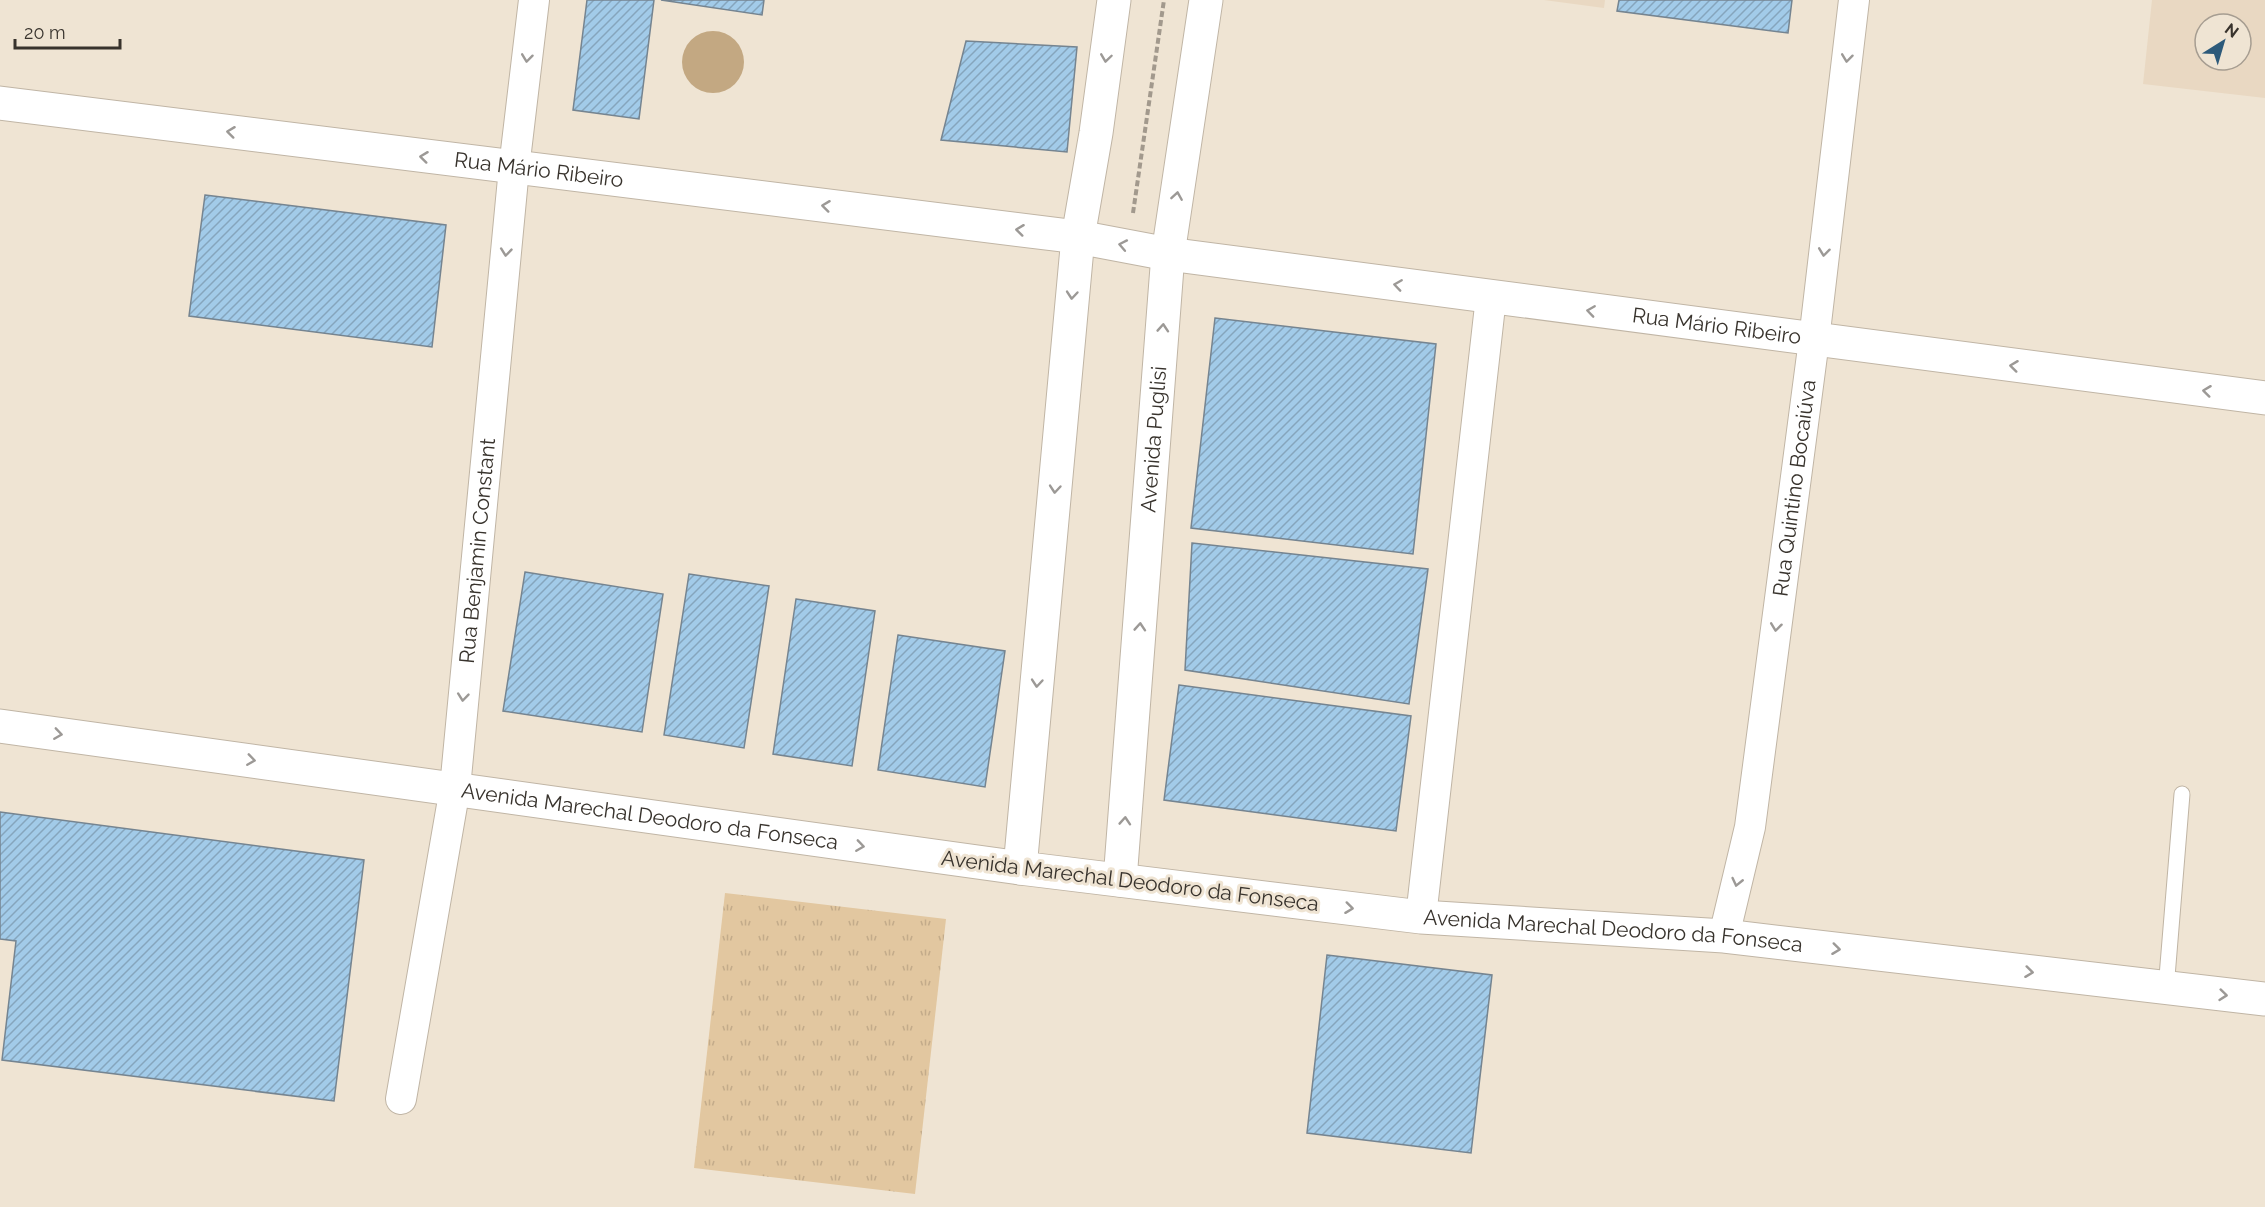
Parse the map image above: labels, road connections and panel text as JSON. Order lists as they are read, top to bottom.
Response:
{
  "streets": {
    "main road": ["Rua Mário Ribeiro", "Avenida Puglisi", "Avenida Marechal Deodoro da Fonseca"],
    "street": ["Rua Quintino Bocaiúva", "Rua Benjamin Constant"]
  },
  "crossings": [
    ["Rua Mário Ribeiro", "Avenida Puglisi"],
    ["Rua Mário Ribeiro", "Rua Quintino Bocaiúva"],
    ["Rua Mário Ribeiro", "Rua Benjamin Constant"],
    ["Avenida Puglisi", "Avenida Marechal Deodoro da Fonseca"],
    ["Rua Quintino Bocaiúva", "Avenida Marechal Deodoro da Fonseca"],
    ["Rua Benjamin Constant", "Avenida Marechal Deodoro da Fonseca"]
  ],
  "one_way": [
    "Rua Mário Ribeiro",
    "Rua Quintino Bocaiúva",
    "Rua Benjamin Constant",
    "Avenida Marechal Deodoro da Fonseca"
  ],
  "scale_bar": "20 m",
  "north": "top right"
}
